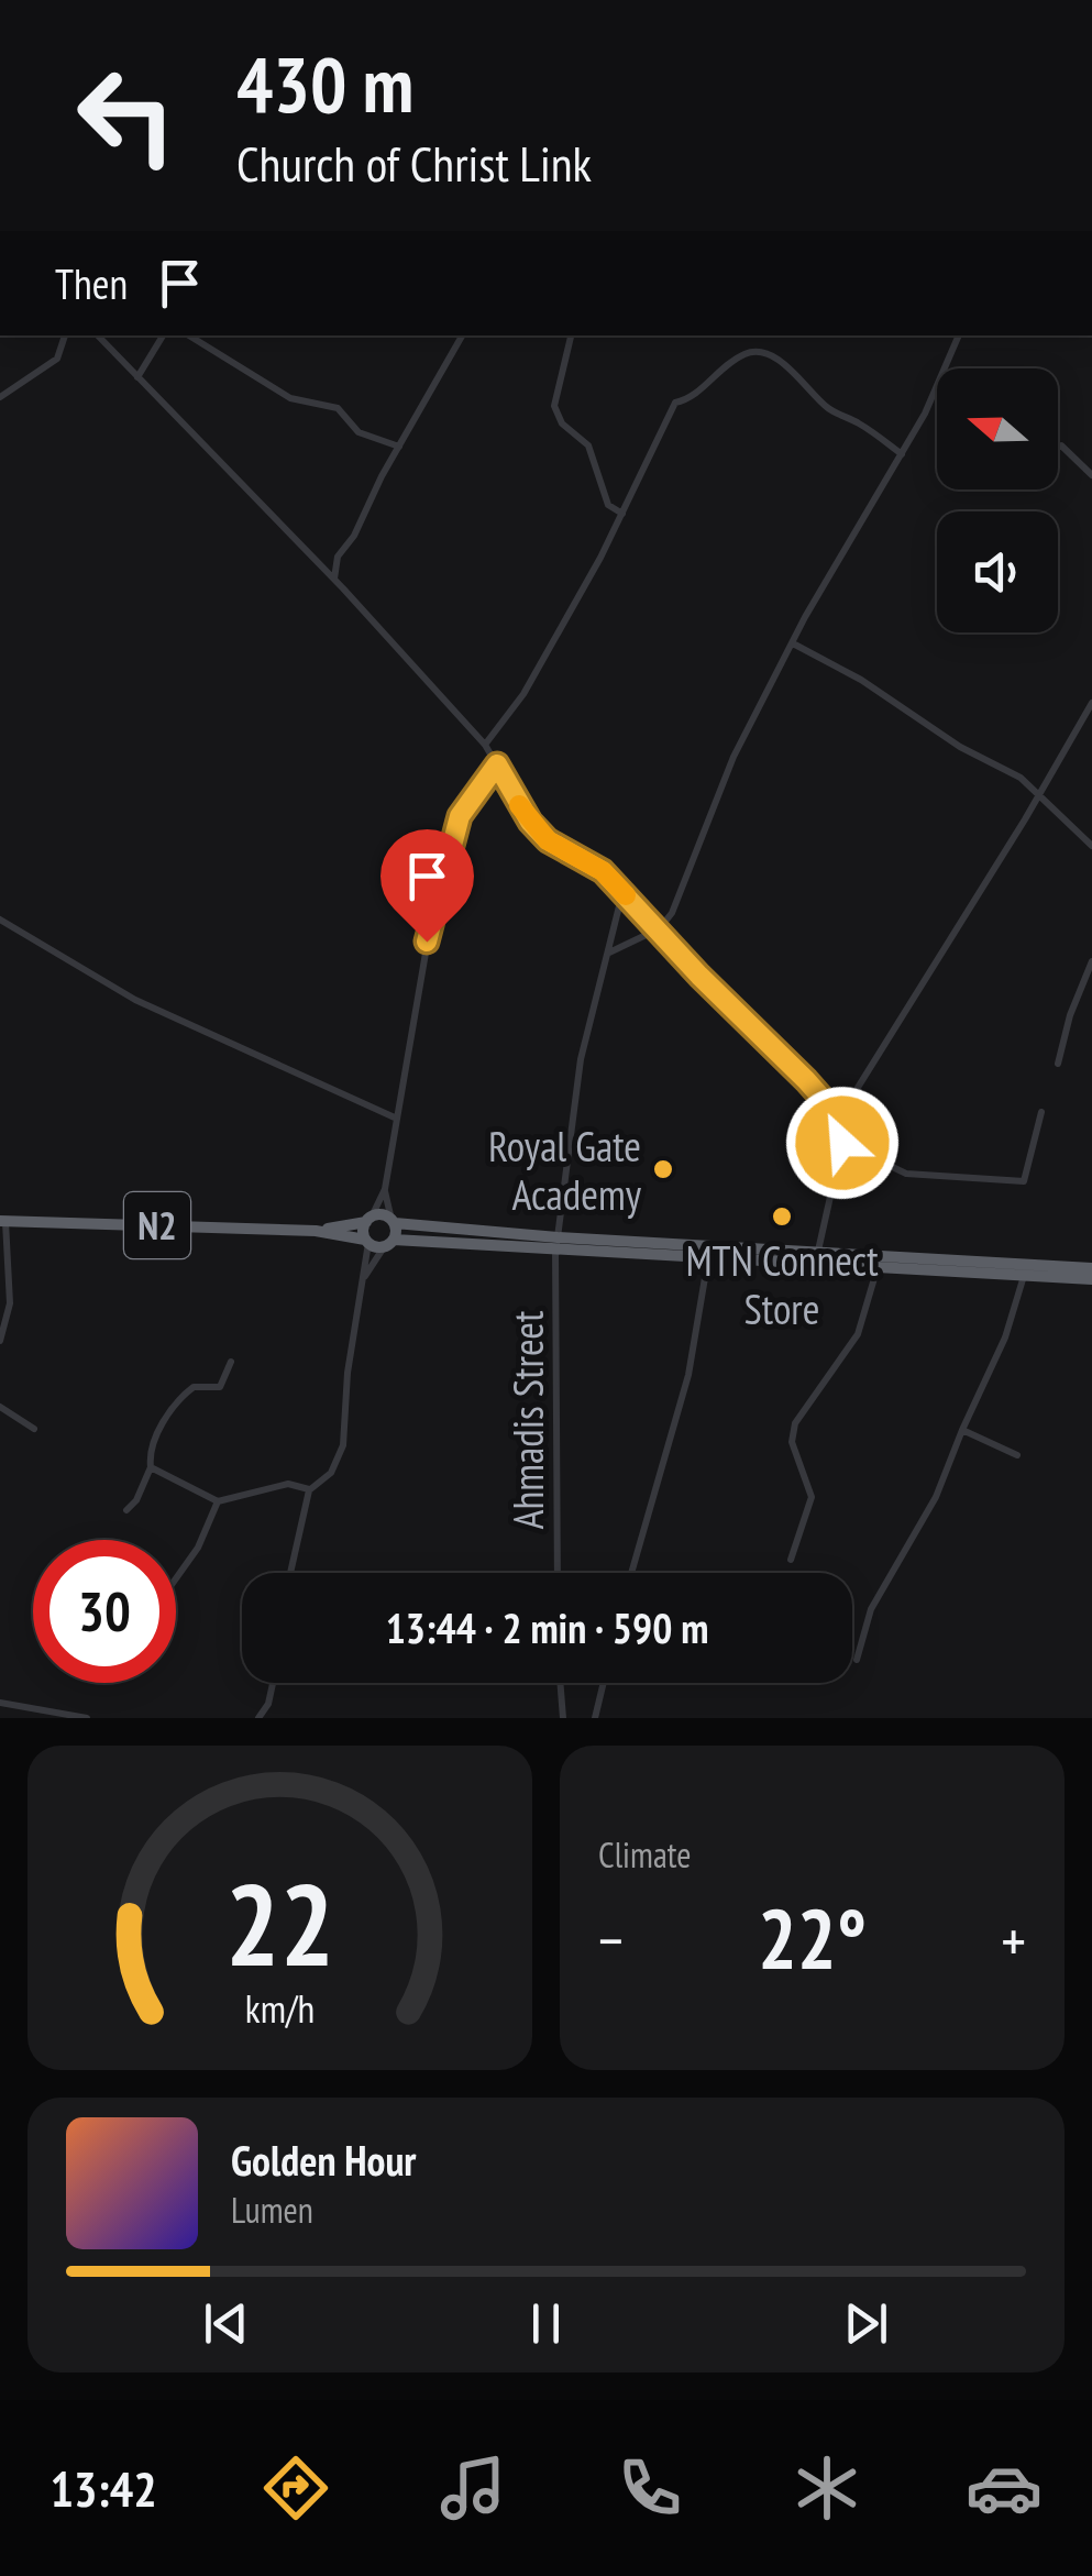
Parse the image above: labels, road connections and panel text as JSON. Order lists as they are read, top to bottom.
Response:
{
  "streets": {
    "highway": ["N2"],
    "street": ["Ahmadis Street"]
  },
  "places": ["Royal Gate Academy", "MTN Connect Store"],
  "north": "left",
  "page": {
    "turn": ["430 m", "Church of Christ Link"],
    "then": "Then",
    "limit": "30",
    "trip": "13:44 · 2 min · 590 m",
    "tile": "Climate",
    "heat": ["−", "22°", "+"],
    "song": ["Golden Hour", "Lumen"],
    "tabs": "13:42",
    "gauge": ["22", "km/h"]
  }
}
